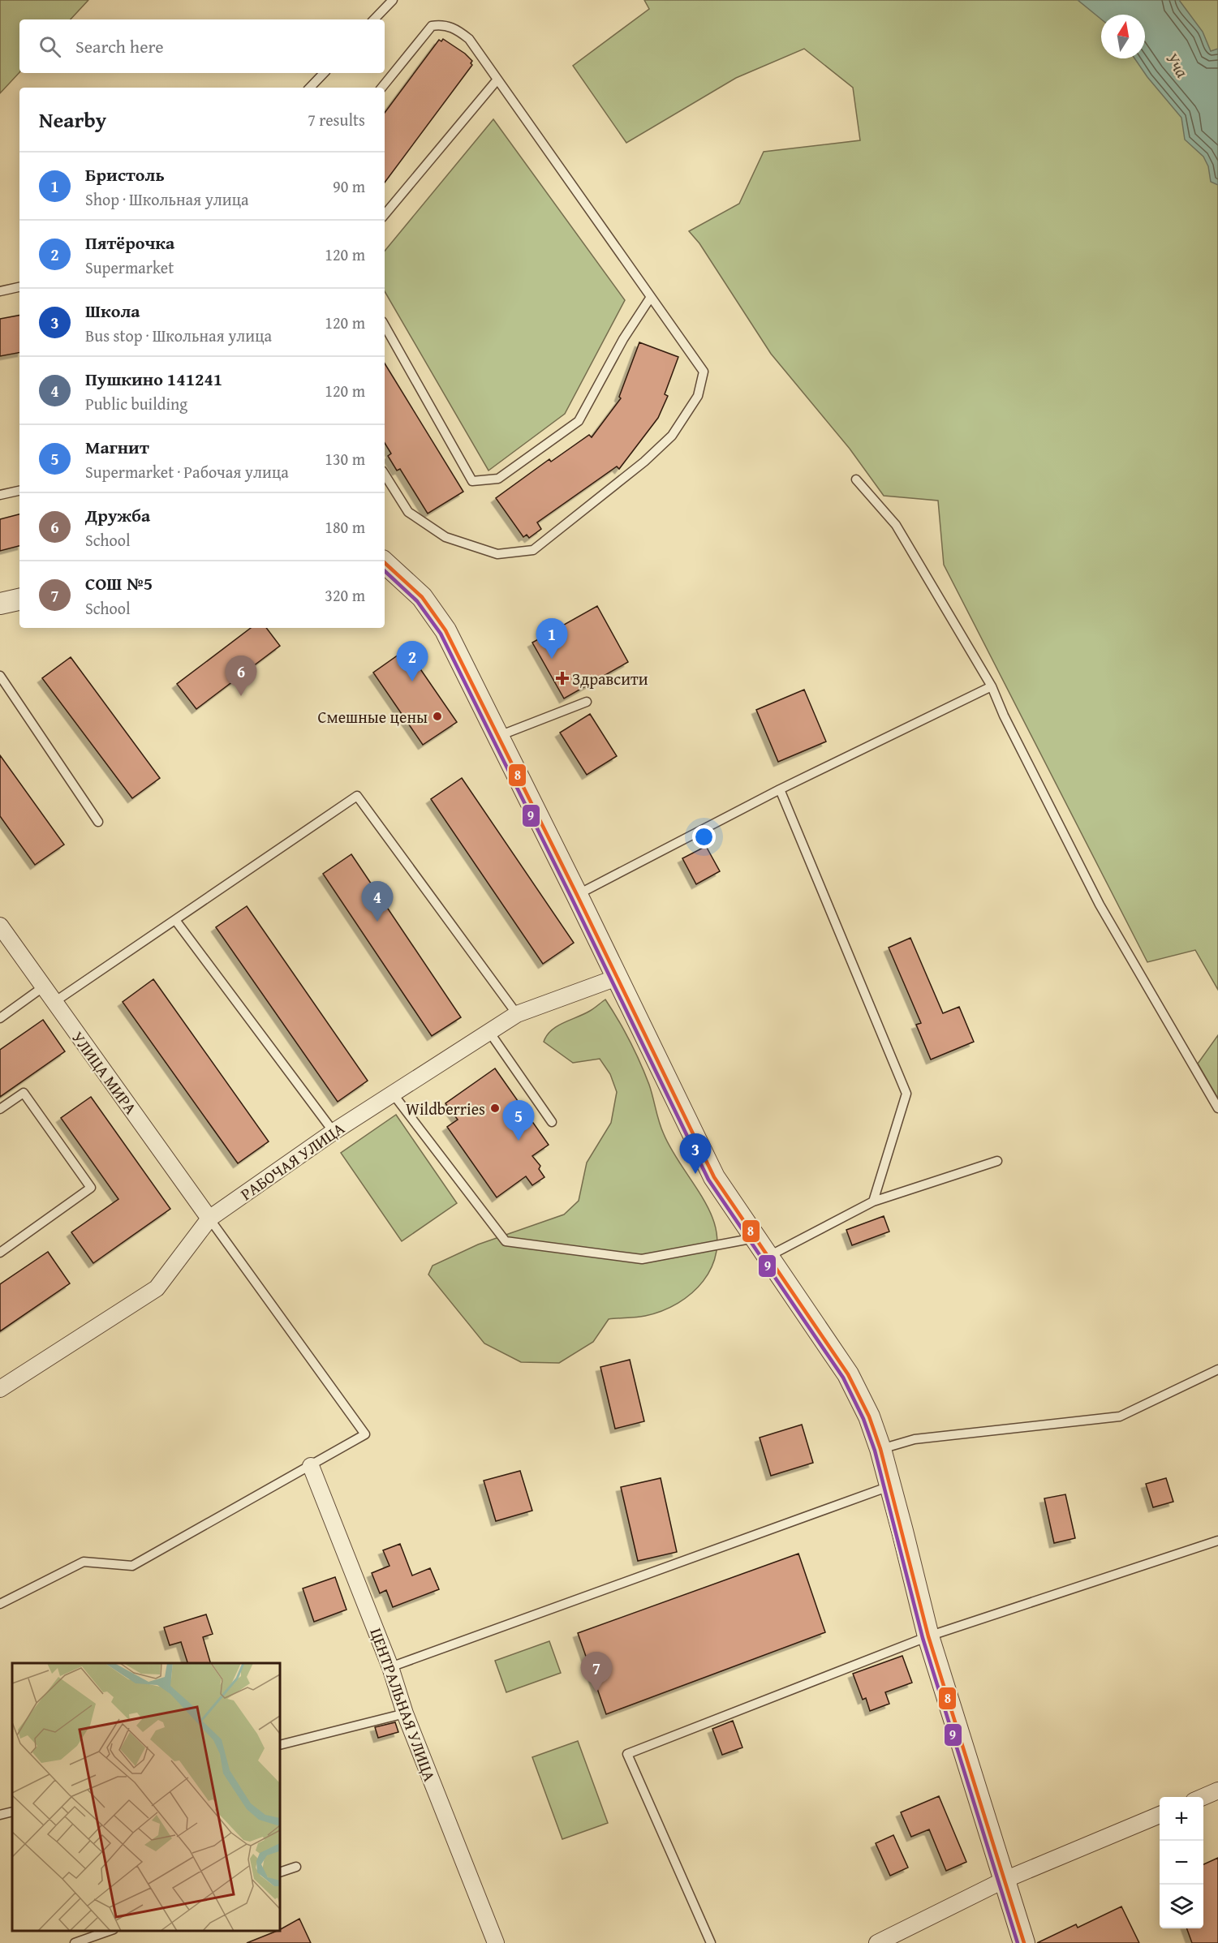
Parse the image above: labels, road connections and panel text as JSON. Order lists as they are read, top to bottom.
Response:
{
  "streets": {
    "street": ["УЛИЦА МИРА", "РАБОЧАЯ УЛИЦА", "ЦЕНТРАЛЬНАЯ УЛИЦА"]
  },
  "crossings": [
    ["УЛИЦА МИРА", "РАБОЧАЯ УЛИЦА"]
  ],
  "water": ["Уча"],
  "places": {
    "health": ["Здравсити"],
    "other": ["Смешные цены", "Wildberries"]
  },
  "lines": ["transit line 8", "transit line 9"],
  "north": "top",
  "page": {
    "search": "Search here",
    "heading": ["Nearby", "7 results"],
    "list": [
      {
        "mark": "1",
        "name": "Бристоль",
        "note": "Shop · Школьная улица",
        "value": "90 m"
      },
      {
        "mark": "2",
        "name": "Пятёрочка",
        "note": "Supermarket",
        "value": "120 m"
      },
      {
        "mark": "3",
        "name": "Школа",
        "note": "Bus stop · Школьная улица",
        "value": "120 m"
      },
      {
        "mark": "4",
        "name": "Пушкино 141241",
        "note": "Public building",
        "value": "120 m"
      },
      {
        "mark": "5",
        "name": "Магнит",
        "note": "Supermarket · Рабочая улица",
        "value": "130 m"
      },
      {
        "mark": "6",
        "name": "Дружба",
        "note": "School",
        "value": "180 m"
      },
      {
        "mark": "7",
        "name": "СОШ №5",
        "note": "School",
        "value": "320 m"
      }
    ],
    "pins": [
      "1",
      "2",
      "6",
      "4",
      "5",
      "3",
      "7"
    ],
    "map_buttons": ["+", "−"]
  }
}
